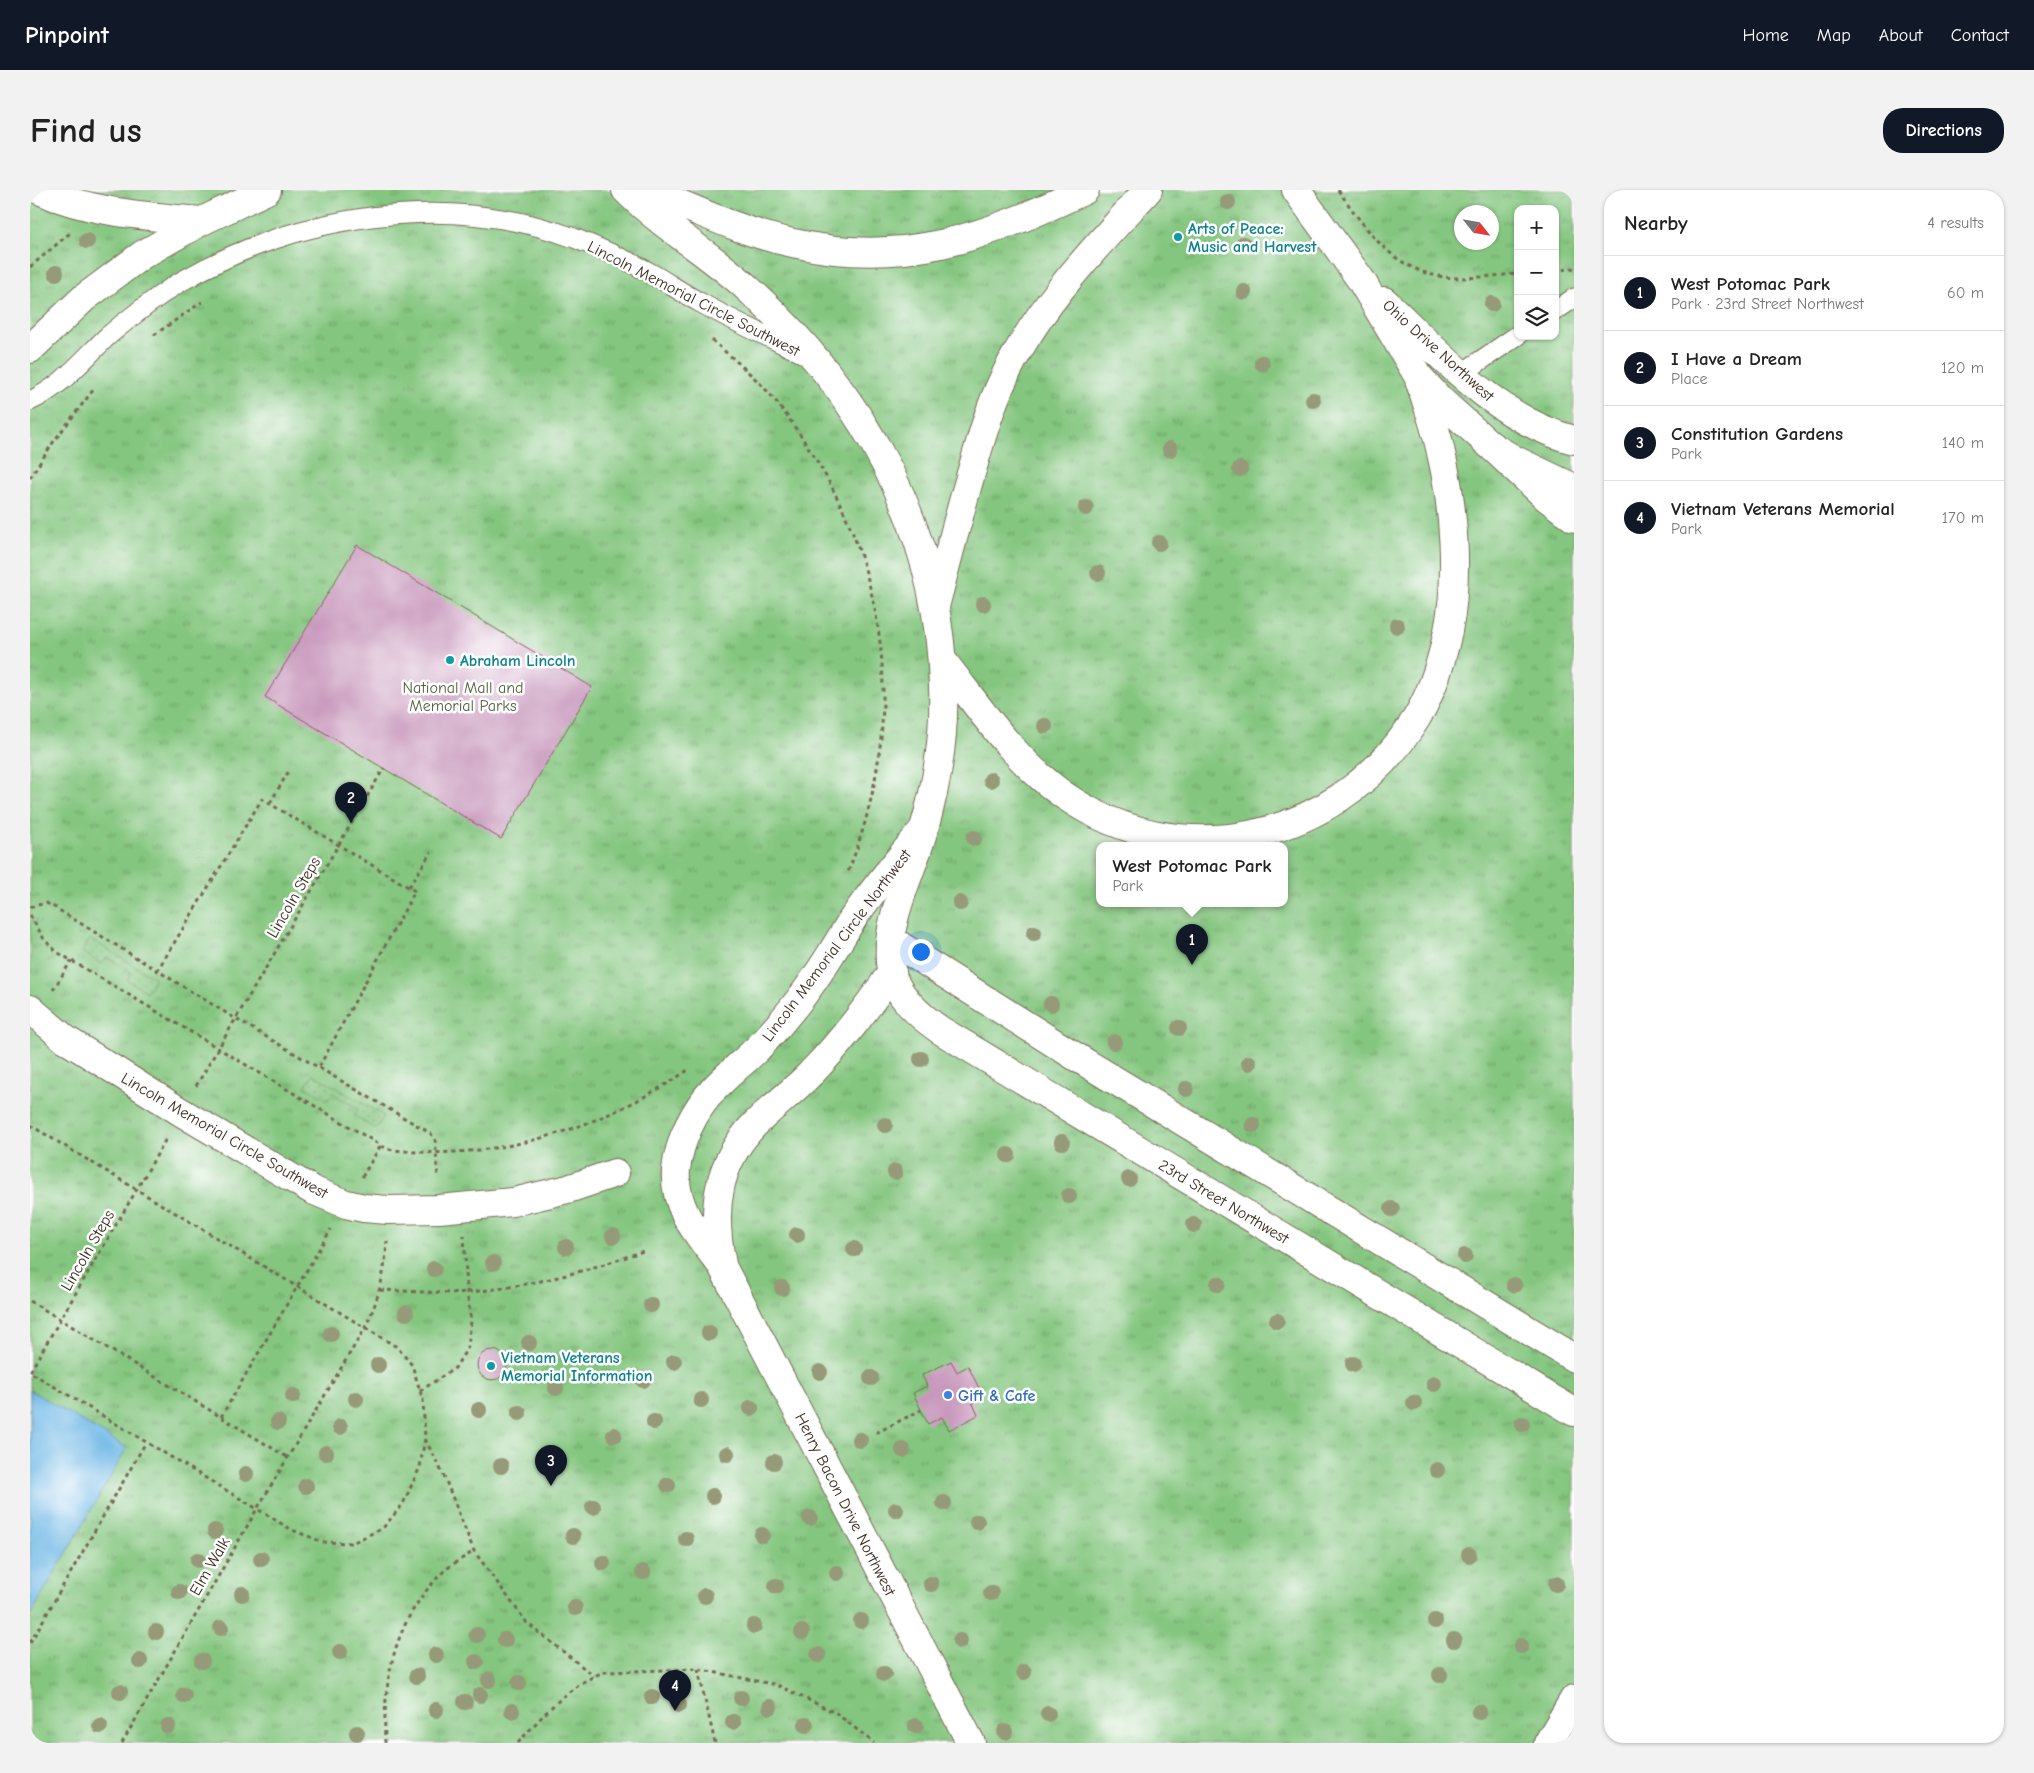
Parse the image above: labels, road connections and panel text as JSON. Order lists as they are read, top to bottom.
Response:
{
  "streets": {
    "main road": [
      "Lincoln Memorial Circle Southwest",
      "Ohio Drive Northwest",
      "Lincoln Memorial Circle Northwest",
      "23rd Street Northwest",
      "Henry Bacon Drive Northwest"
    ],
    "path": ["Lincoln Steps", "Elm Walk"]
  },
  "crossings": [
    ["Lincoln Memorial Circle Southwest", "Lincoln Memorial Circle Northwest"],
    ["Lincoln Memorial Circle Southwest", "Elm Walk"],
    ["Lincoln Memorial Circle Northwest", "23rd Street Northwest"],
    ["Lincoln Memorial Circle Northwest", "Henry Bacon Drive Northwest"]
  ],
  "parks": ["National Mall and Memorial Parks"],
  "places": [
    "Arts of Peace: Music and Harvest",
    "Abraham Lincoln",
    "Vietnam Veterans Memorial Information",
    "Gift & Cafe"
  ],
  "north": "bottom right",
  "page": {
    "header": "Pinpoint",
    "nav": [
      "Home",
      "Map",
      "About",
      "Contact"
    ],
    "buttons": "Directions",
    "title": "Find us",
    "heading": ["Nearby", "4 results"],
    "map_buttons": ["+", "−"],
    "list": [
      {
        "mark": "1",
        "name": "West Potomac Park",
        "note": "Park · 23rd Street Northwest",
        "value": "60 m"
      },
      {
        "mark": "2",
        "name": "I Have a Dream",
        "note": "Place",
        "value": "120 m"
      },
      {
        "mark": "3",
        "name": "Constitution Gardens",
        "note": "Park",
        "value": "140 m"
      },
      {
        "mark": "4",
        "name": "Vietnam Veterans Memorial",
        "note": "Park",
        "value": "170 m"
      }
    ],
    "pins": [
      "2",
      "1",
      "3",
      "4"
    ],
    "popup": ["West Potomac Park", "Park"]
  }
}
